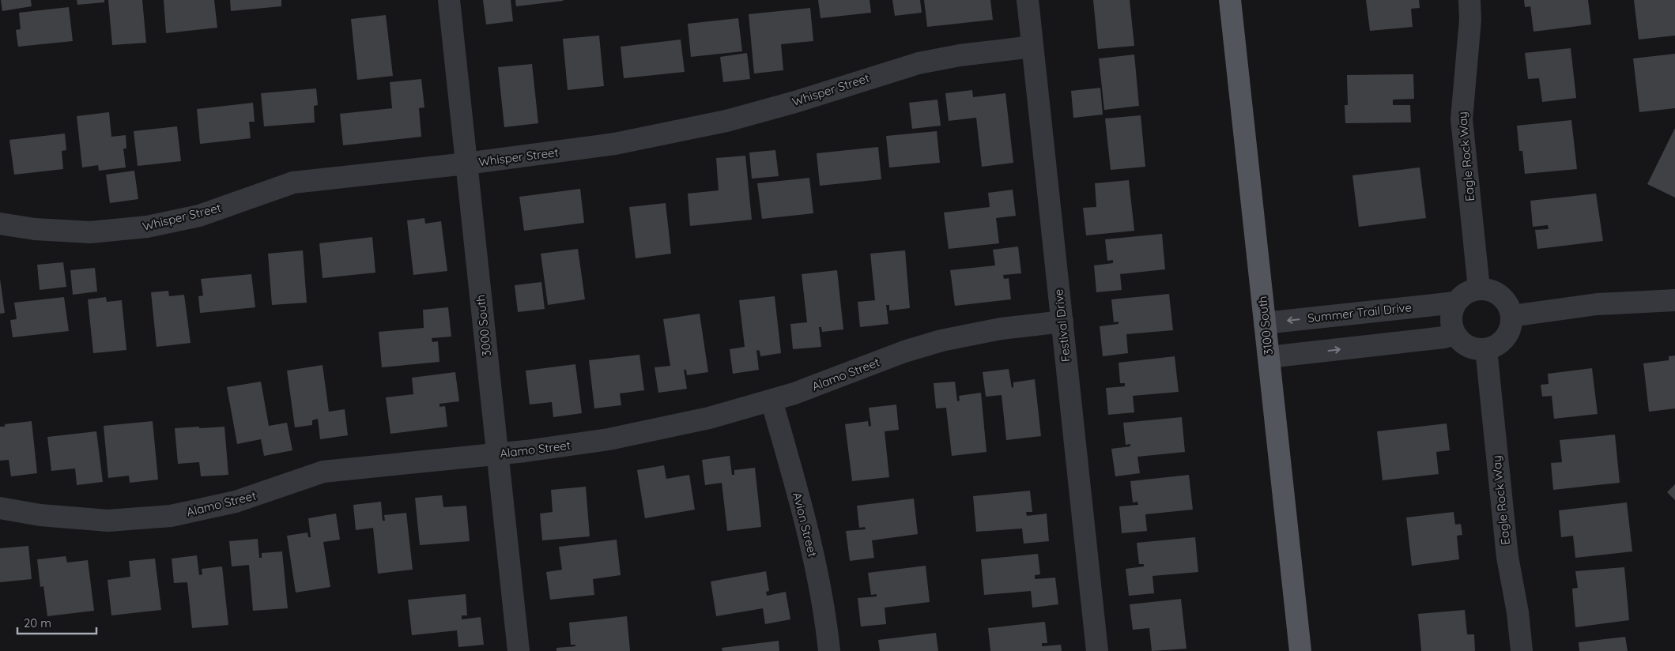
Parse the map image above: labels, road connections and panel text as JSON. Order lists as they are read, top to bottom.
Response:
{
  "streets": {
    "main road": ["3100 South"],
    "street": [
      "Whisper Street",
      "Eagle Rock Way",
      "Summer Trail Drive",
      "3000 South",
      "Festival Drive",
      "Alamo Street",
      "Avion Street"
    ]
  },
  "crossings": [
    ["Whisper Street", "3000 South"],
    ["Whisper Street", "Festival Drive"],
    ["Eagle Rock Way", "Summer Trail Drive"],
    ["Summer Trail Drive", "3100 South"],
    ["3000 South", "Alamo Street"],
    ["Festival Drive", "Alamo Street"],
    ["Alamo Street", "Avion Street"]
  ],
  "scale_bar": "20 m"
}
